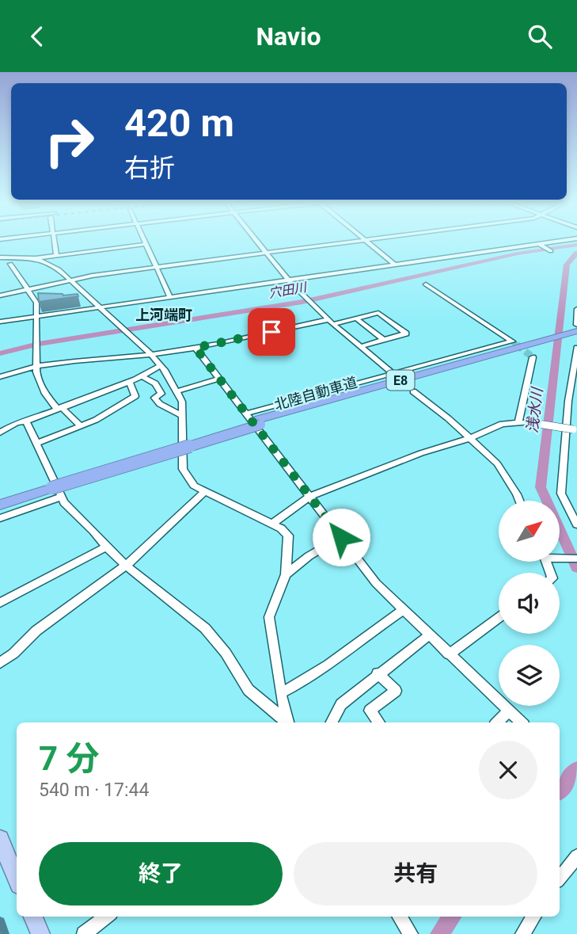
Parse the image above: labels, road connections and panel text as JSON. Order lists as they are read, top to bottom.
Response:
{
  "streets": {
    "highway": ["E8", "北陸自動車道"]
  },
  "districts": ["上河端町"],
  "water": ["穴田川", "浅水川"],
  "north": "top right",
  "page": {
    "header": "Navio",
    "turn": ["420 m", "右折"],
    "heading": ["7 分", "540 m · 17:44"],
    "buttons": ["終了", "共有"]
  }
}
